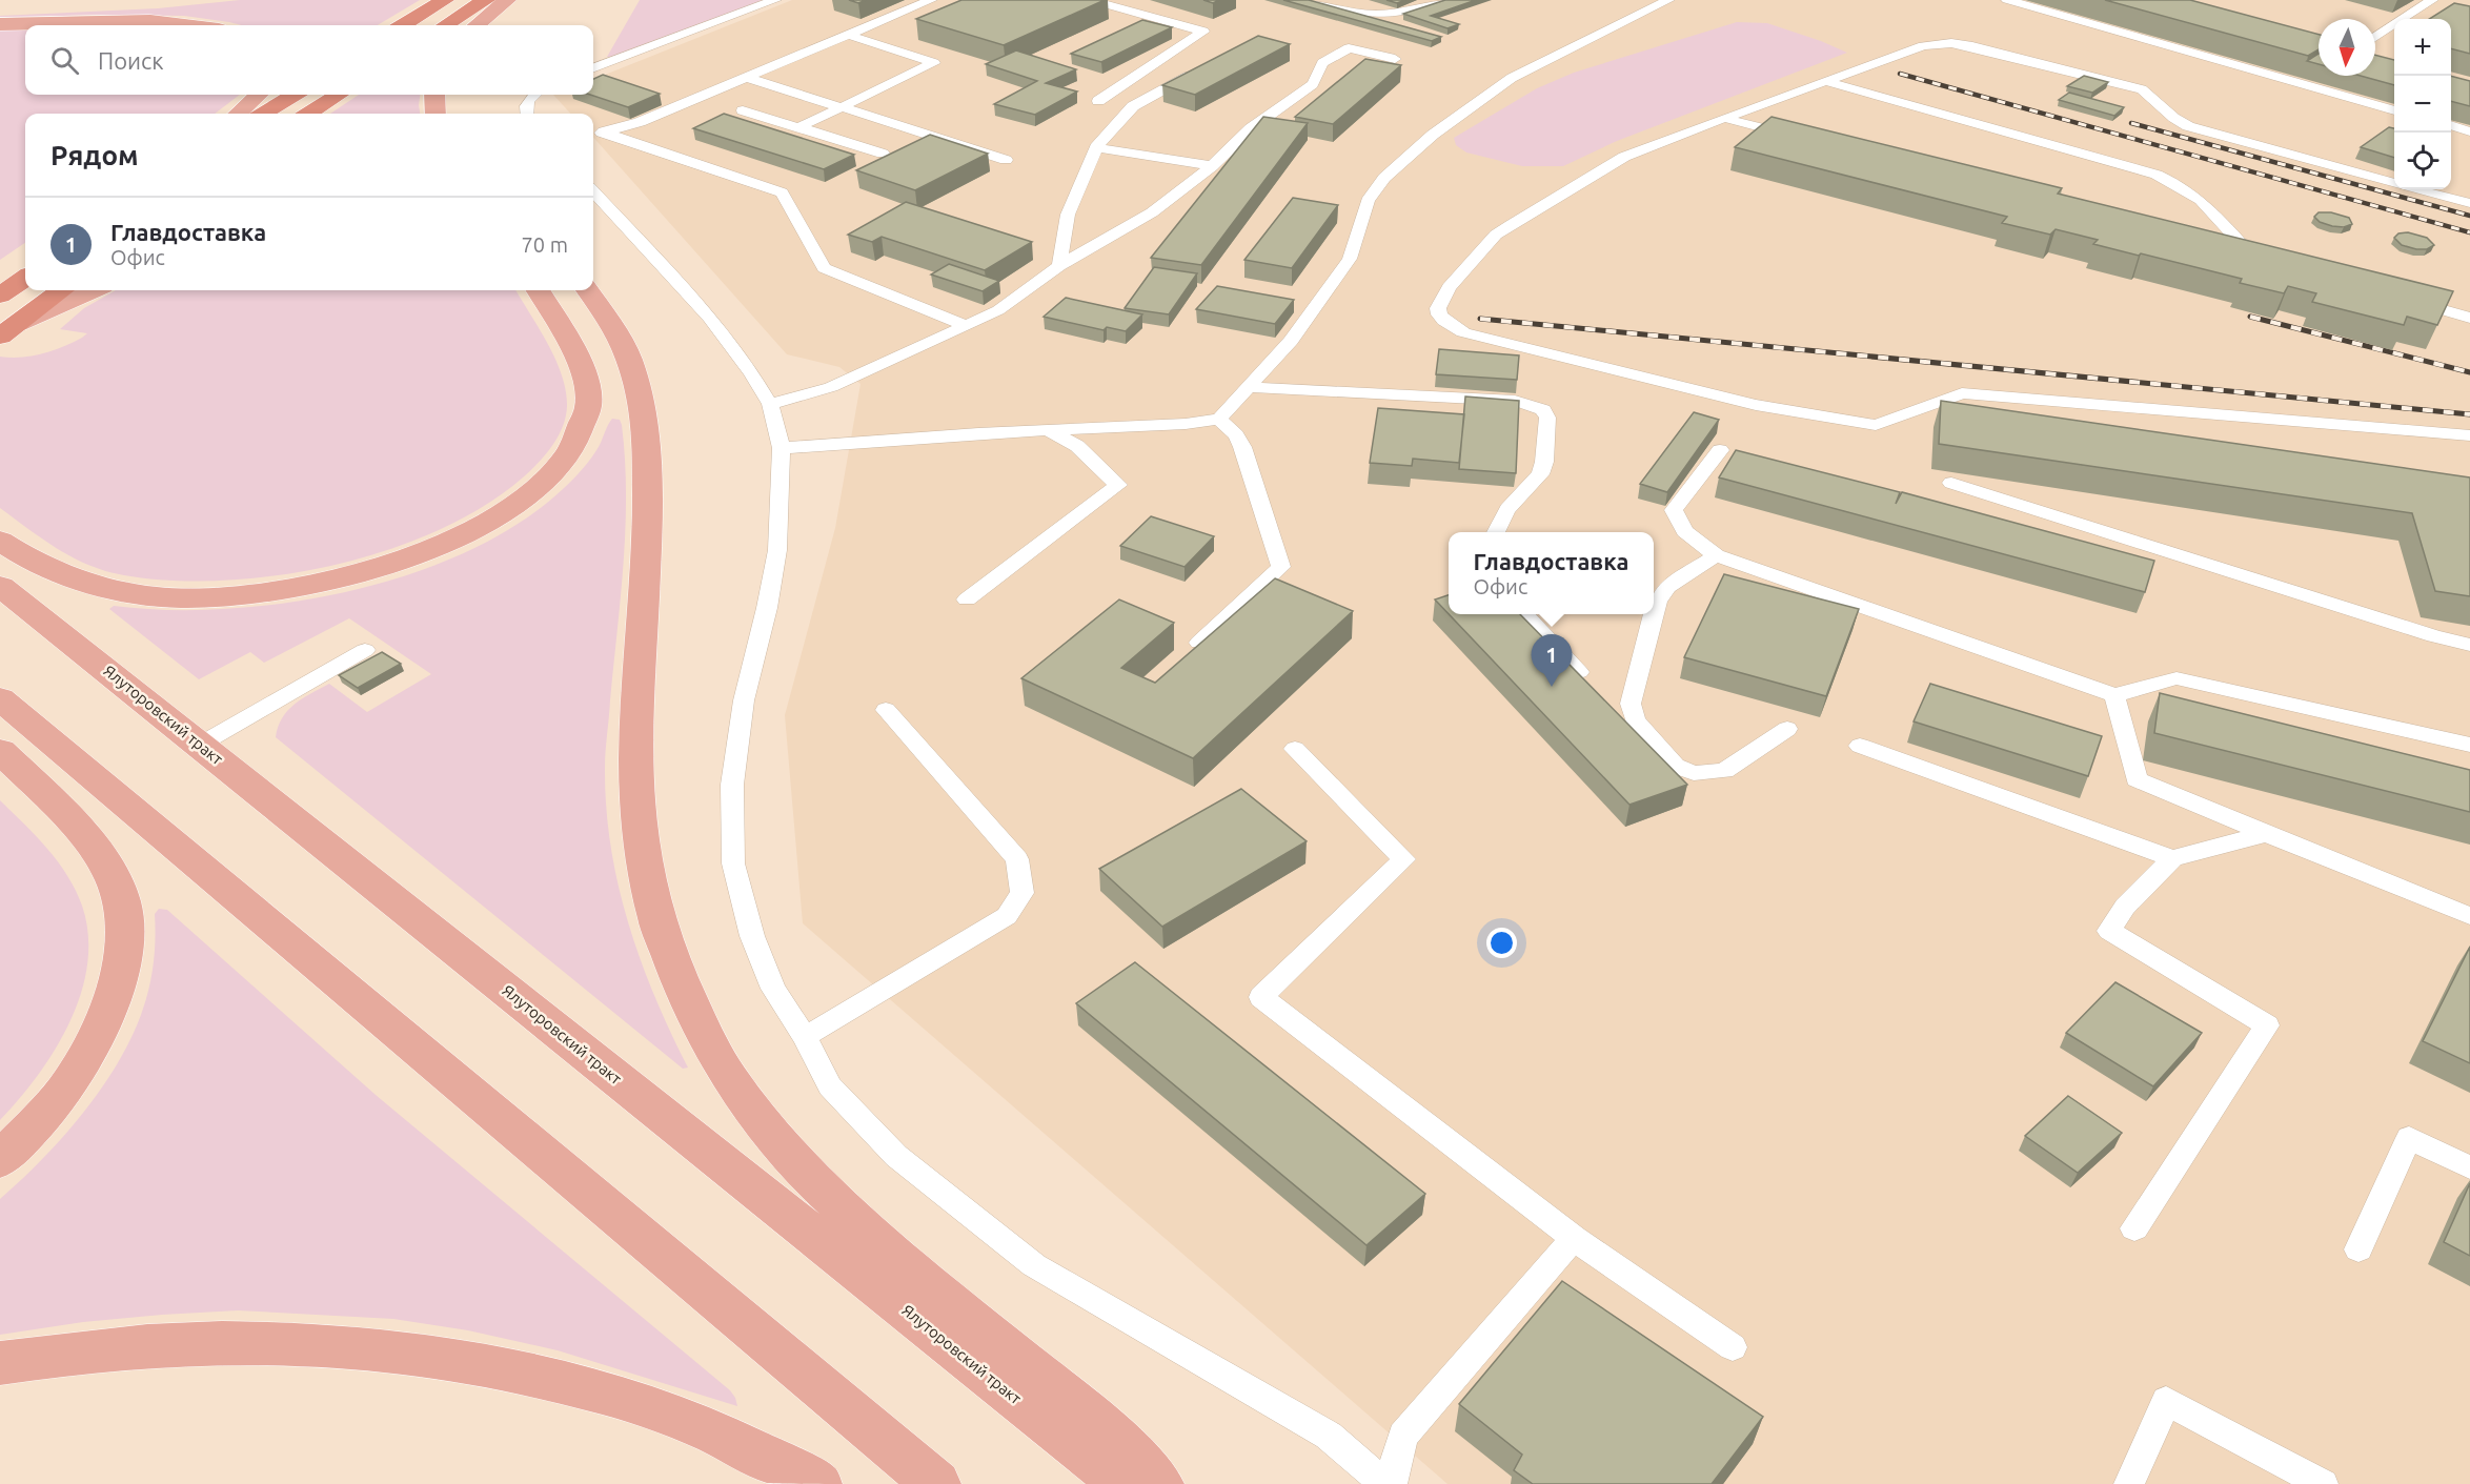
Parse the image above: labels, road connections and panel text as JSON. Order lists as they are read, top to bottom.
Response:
{
  "streets": {
    "main road": ["Ялуторовский тракт"]
  },
  "north": "bottom",
  "page": {
    "map_buttons": ["+", "−"],
    "search": "Поиск",
    "heading": "Рядом",
    "list": [
      {
        "mark": "1",
        "name": "Главдоставка",
        "note": "Офис",
        "value": "70 m"
      }
    ],
    "popup": ["Главдоставка", "Офис"],
    "pins": "1"
  }
}
